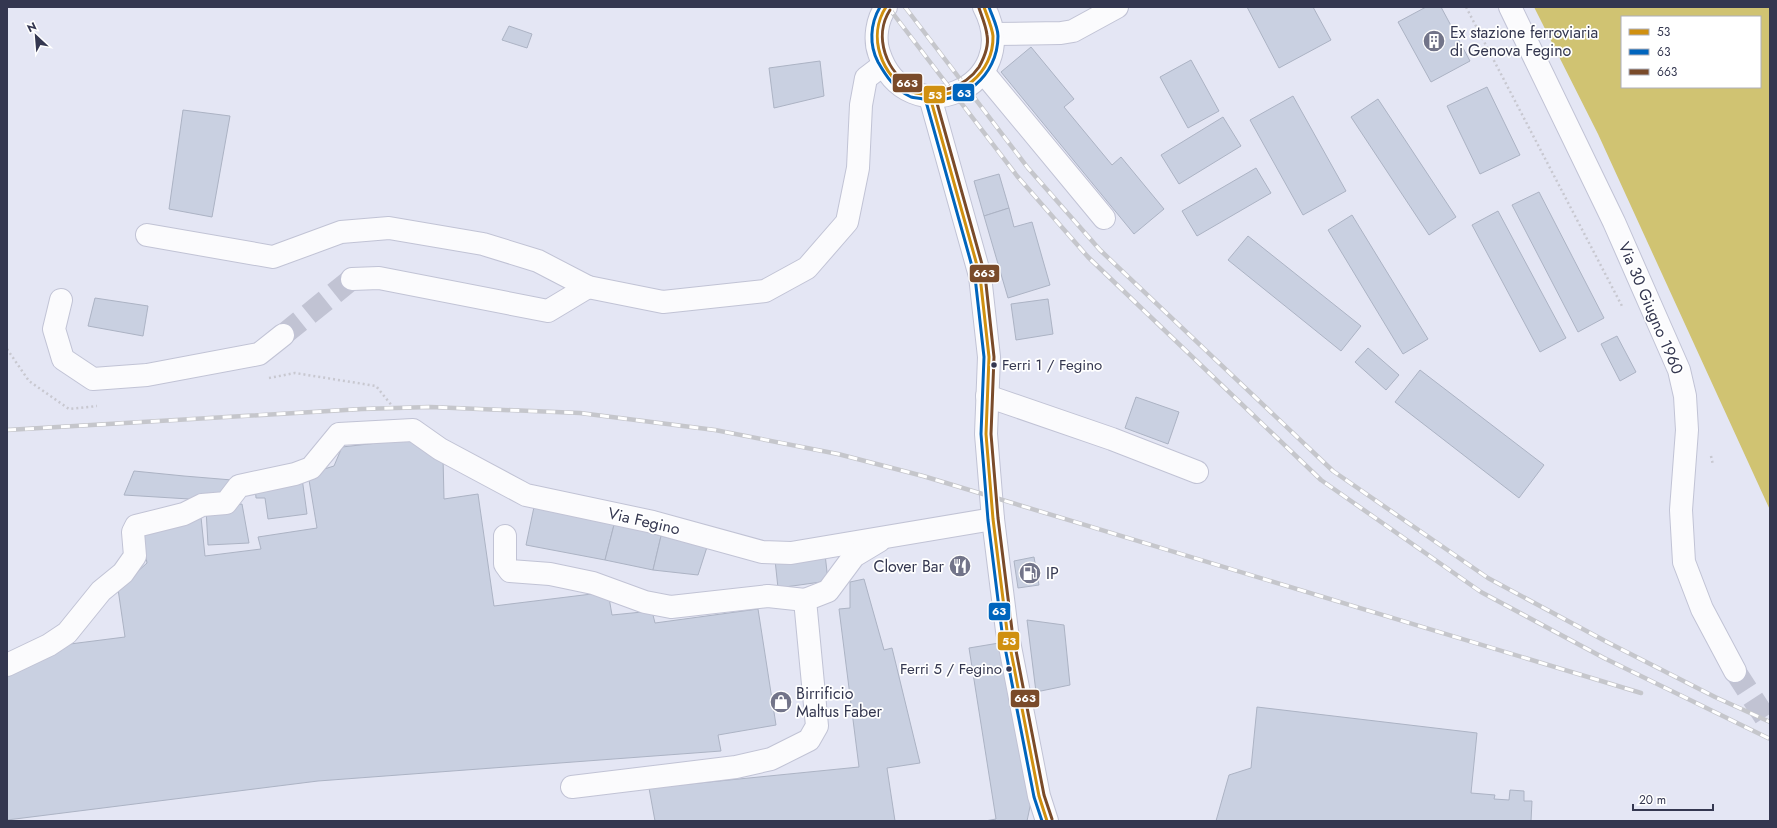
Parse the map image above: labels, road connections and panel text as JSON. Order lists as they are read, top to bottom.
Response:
{
  "streets": {
    "main road": ["Via 30 Giugno 1960", "Via Fegino"]
  },
  "places": {
    "building": ["Ex stazione ferroviaria di Genova Fegino"],
    "other": ["Ferri 1 / Fegino", "Ferri 5 / Fegino"],
    "restaurant": ["Clover Bar"],
    "fuel station": ["IP"],
    "shop": ["Birrificio Maltus Faber"]
  },
  "lines": ["transit line 53", "transit line 63", "transit line 663"],
  "legend": ["53", "63", "663"],
  "scale_bar": "20 m",
  "north": "top left"
}
